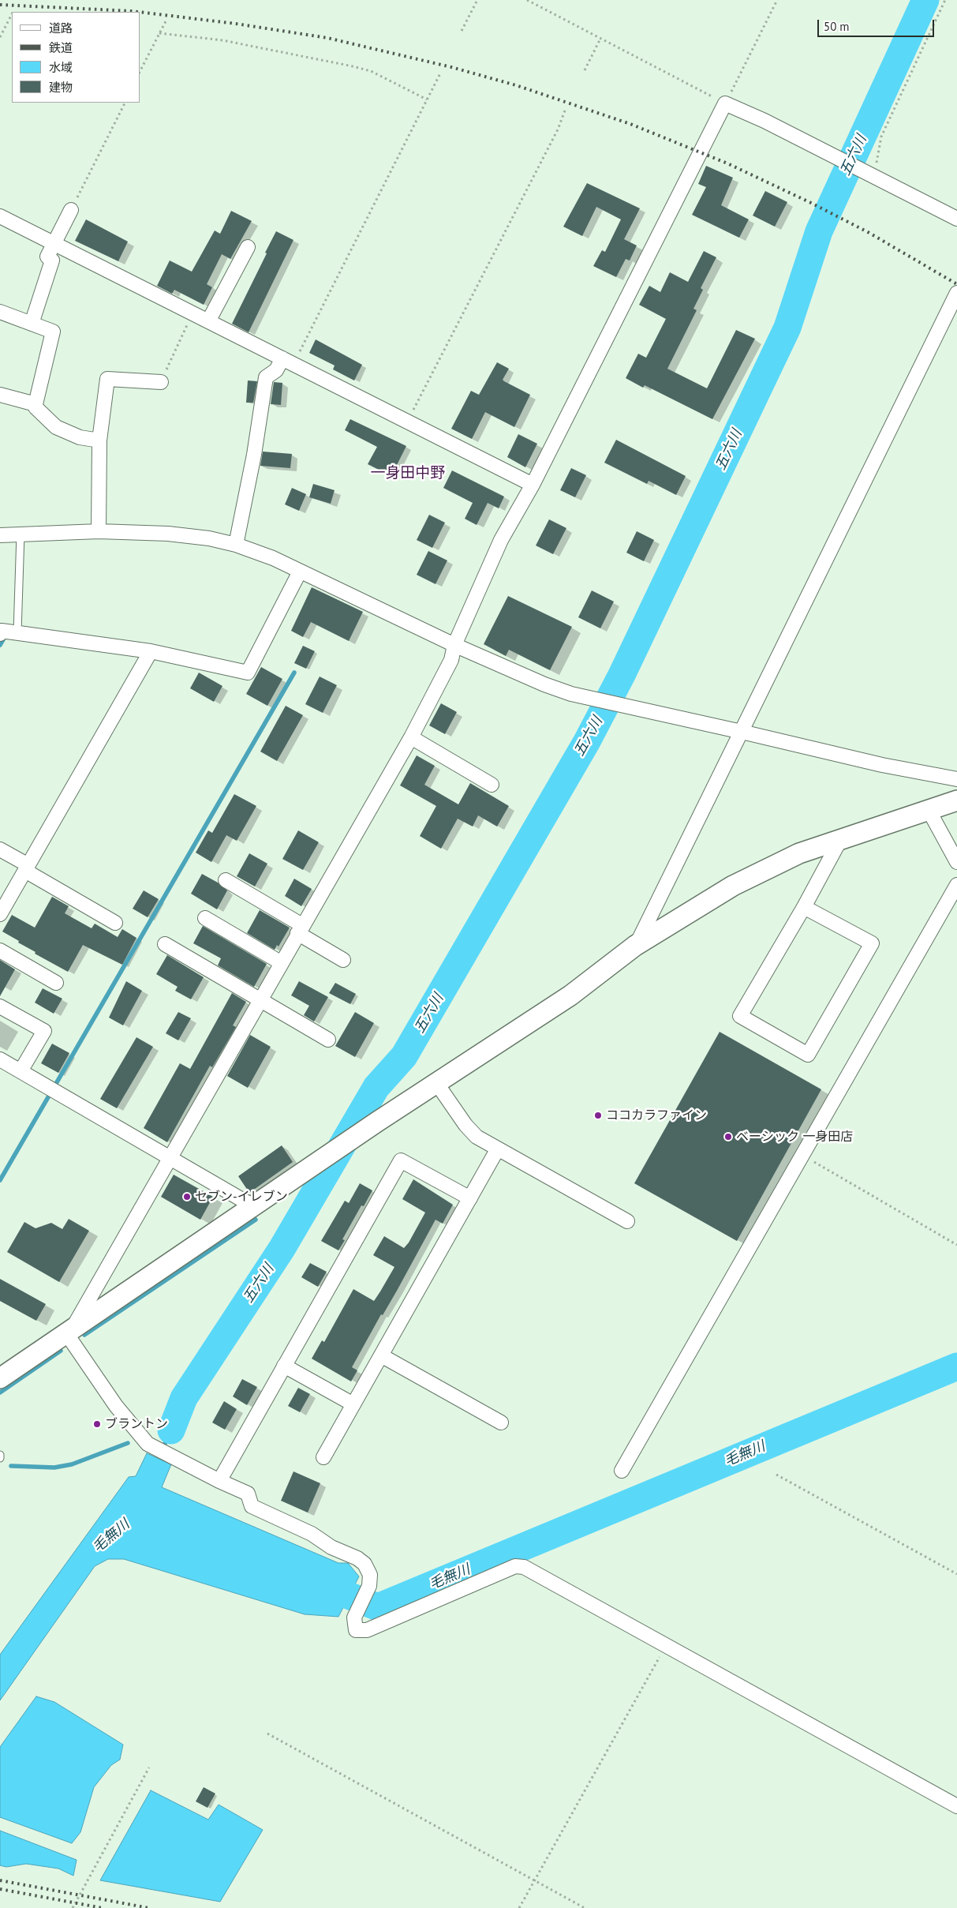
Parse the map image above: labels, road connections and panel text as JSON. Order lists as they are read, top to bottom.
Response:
{
  "districts": ["一身田中野"],
  "water": ["五六川", "毛無川"],
  "places": [
    "ココカラファイン",
    "ベーシック 一身田店",
    "セブン-イレブン",
    "ブラントン"
  ],
  "legend": [
    "道路",
    "鉄道",
    "水域",
    "建物"
  ],
  "scale_bar": "50 m"
}
